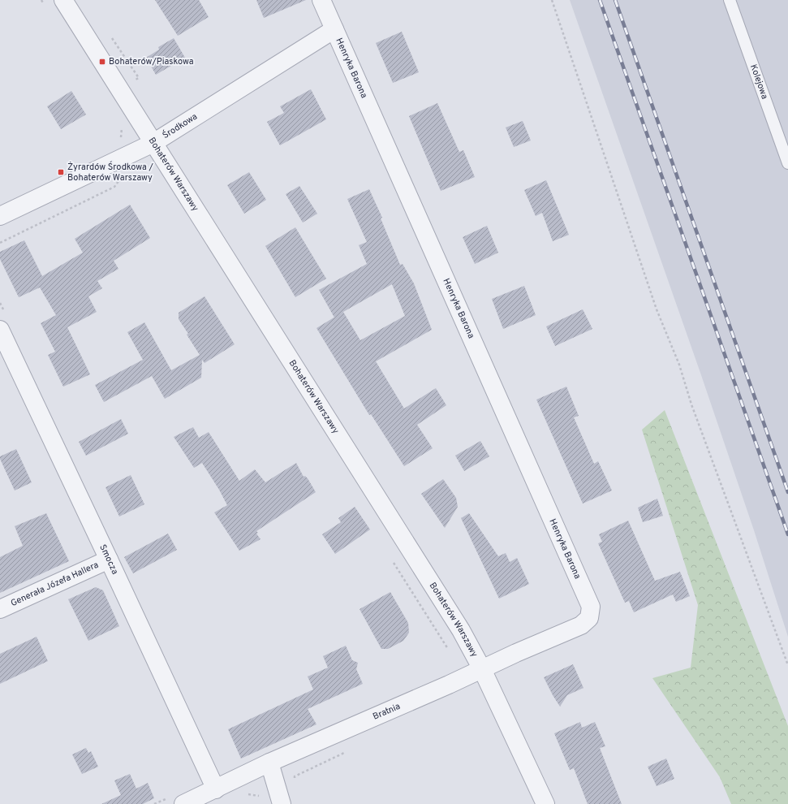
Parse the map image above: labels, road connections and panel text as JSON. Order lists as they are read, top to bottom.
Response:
{
  "streets": {
    "street": [
      "Henryka Barona",
      "Środkowa",
      "Bohaterów Warszawy",
      "Smocza",
      "Generała Józefa Hallera",
      "Bratnia"
    ],
    "lane": ["Kolejowa"]
  },
  "crossings": [
    ["Henryka Barona", "Środkowa"],
    ["Henryka Barona", "Bratnia"],
    ["Środkowa", "Bohaterów Warszawy"],
    ["Bohaterów Warszawy", "Bratnia"],
    ["Smocza", "Generała Józefa Hallera"],
    ["Smocza", "Bratnia"]
  ],
  "places": {
    "transit": ["Bohaterów/Piaskowa", "Żyrardów Środkowa / Bohaterów Warszawy"]
  }
}
